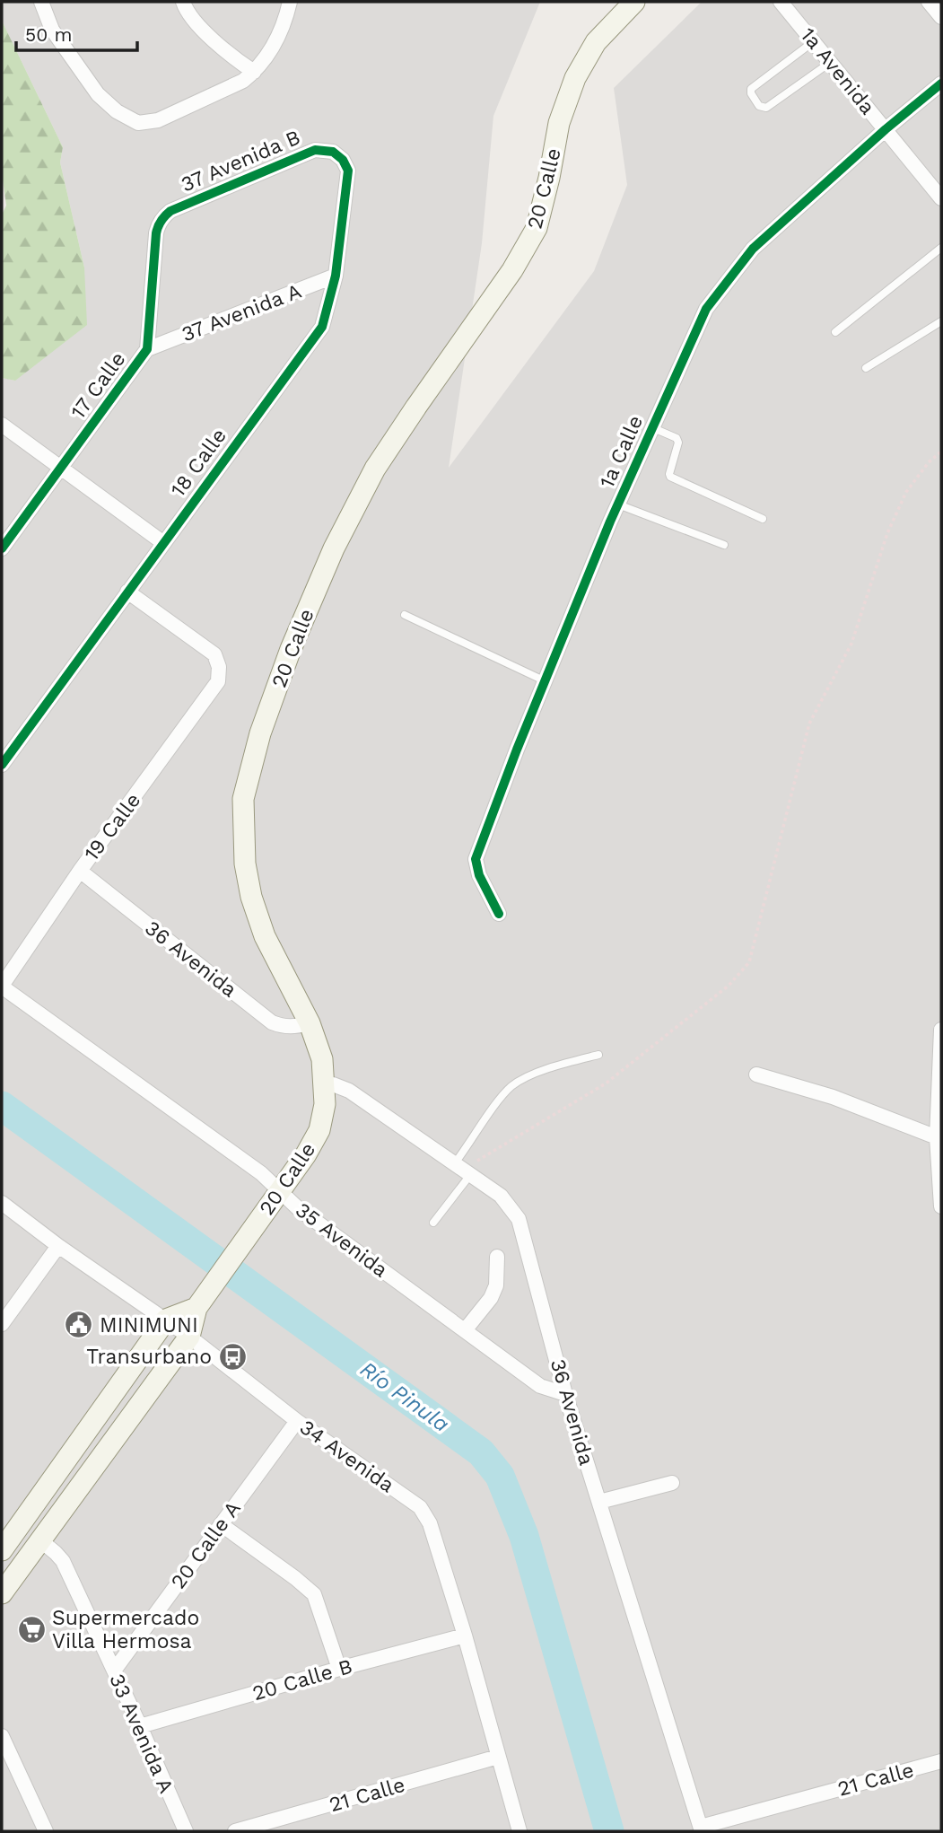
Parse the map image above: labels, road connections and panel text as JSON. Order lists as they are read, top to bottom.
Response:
{
  "streets": {
    "main road": ["20 Calle"],
    "street": [
      "1a Avenida",
      "37 Avenida B",
      "37 Avenida A",
      "17 Calle",
      "1a Calle",
      "18 Calle",
      "19 Calle",
      "36 Avenida",
      "35 Avenida",
      "34 Avenida",
      "20 Calle A",
      "20 Calle B",
      "33 Avenida A",
      "21 Calle"
    ]
  },
  "crossings": [
    ["1a Avenida", "1a Calle"],
    ["37 Avenida B", "17 Calle"],
    ["37 Avenida B", "18 Calle"],
    ["20 Calle", "36 Avenida"],
    ["20 Calle", "35 Avenida"],
    ["20 Calle", "34 Avenida"],
    ["20 Calle", "33 Avenida A"],
    ["37 Avenida A", "17 Calle"],
    ["37 Avenida A", "18 Calle"],
    ["18 Calle", "19 Calle"],
    ["19 Calle", "36 Avenida"],
    ["19 Calle", "35 Avenida"],
    ["36 Avenida", "35 Avenida"],
    ["36 Avenida", "21 Calle"],
    ["34 Avenida", "20 Calle A"],
    ["34 Avenida", "20 Calle B"],
    ["34 Avenida", "21 Calle"],
    ["20 Calle A", "33 Avenida A"],
    ["20 Calle B", "33 Avenida A"]
  ],
  "water": ["Río Pinula"],
  "places": {
    "public building": ["MINIMUNI"],
    "bus stop": ["Transurbano"],
    "supermarket": ["Supermercado Villa Hermosa"]
  },
  "scale_bar": "50 m"
}
